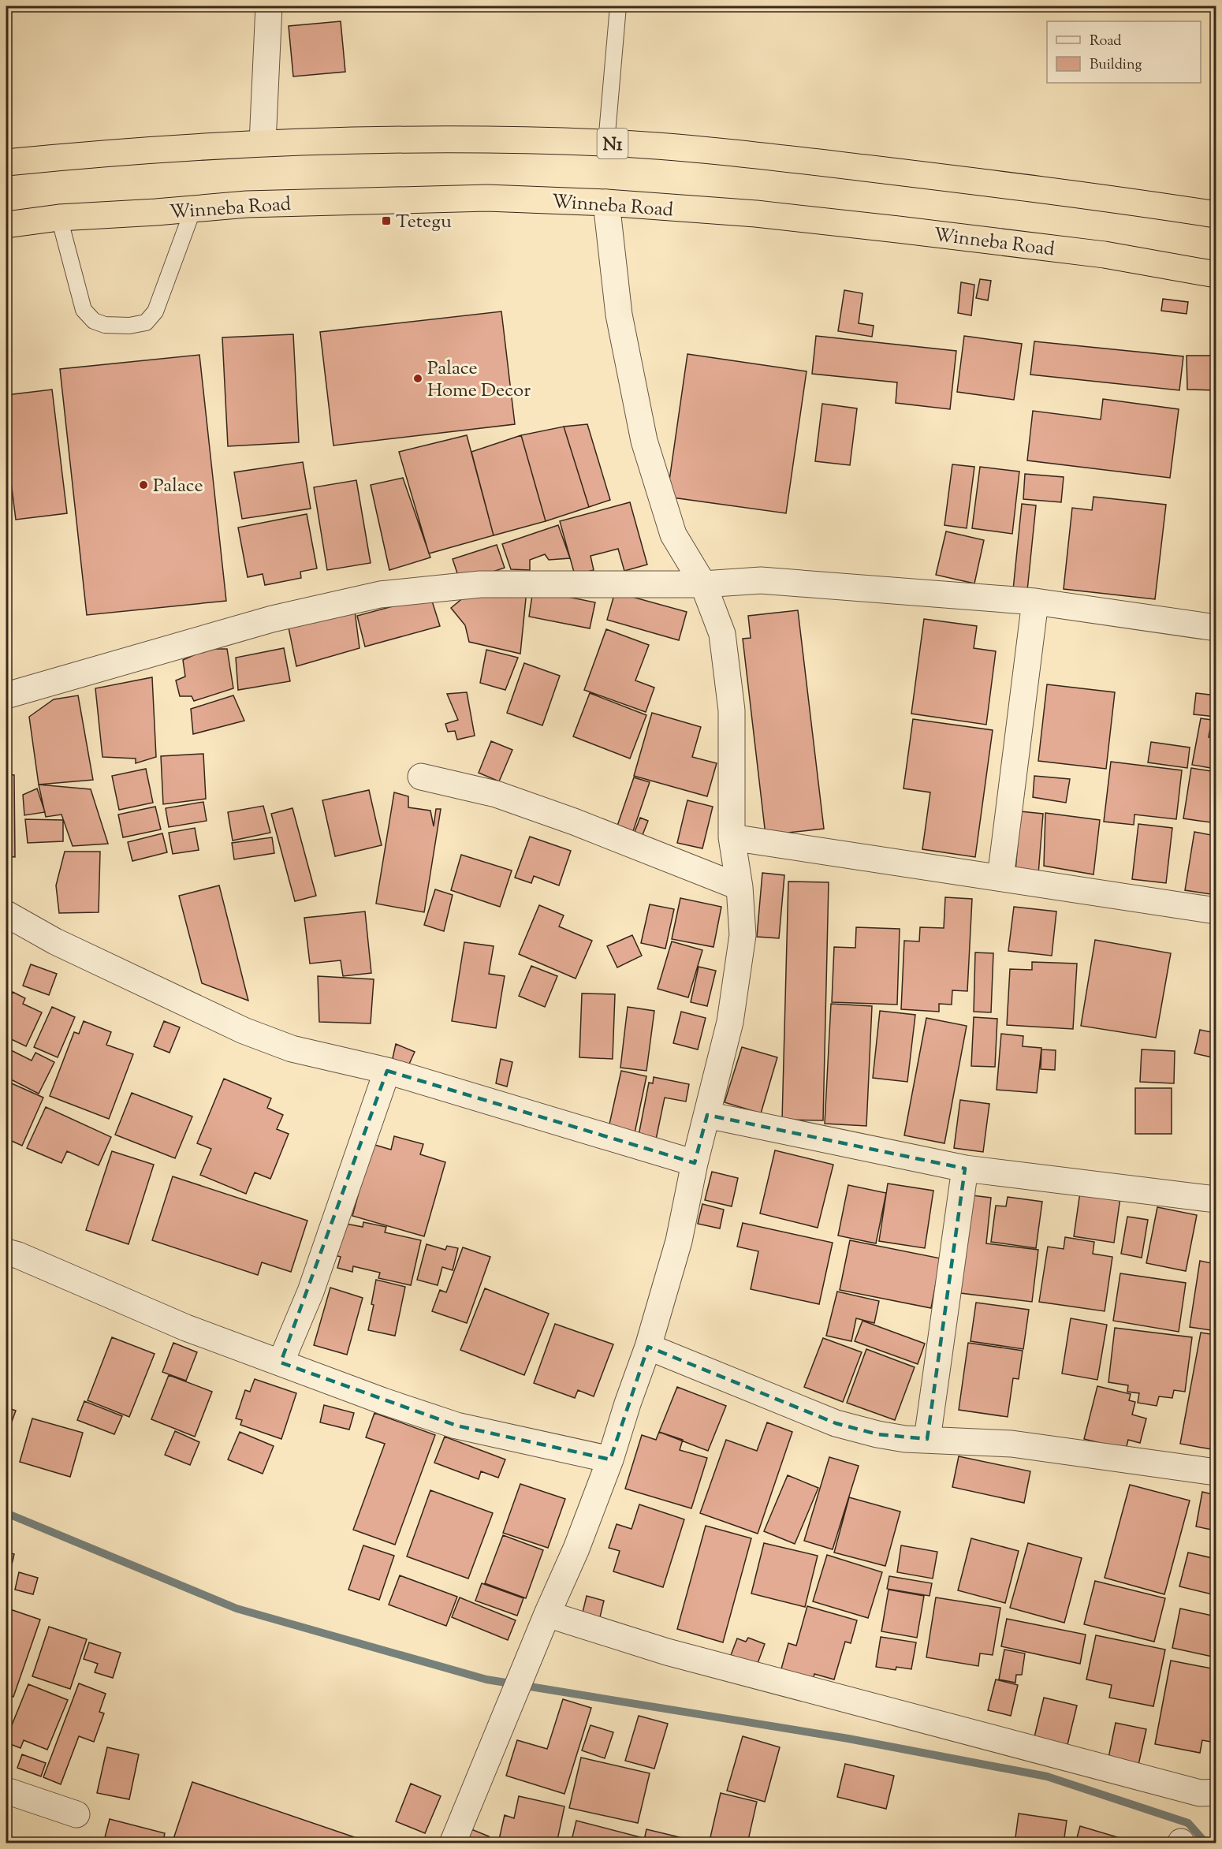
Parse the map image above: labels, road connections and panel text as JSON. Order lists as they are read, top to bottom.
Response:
{
  "streets": {
    "highway": ["N1", "Winneba Road"]
  },
  "places": {
    "transit": ["Tetegu"],
    "other": ["Palace Home Decor", "Palace"]
  },
  "legend": ["Road", "Building"]
}
